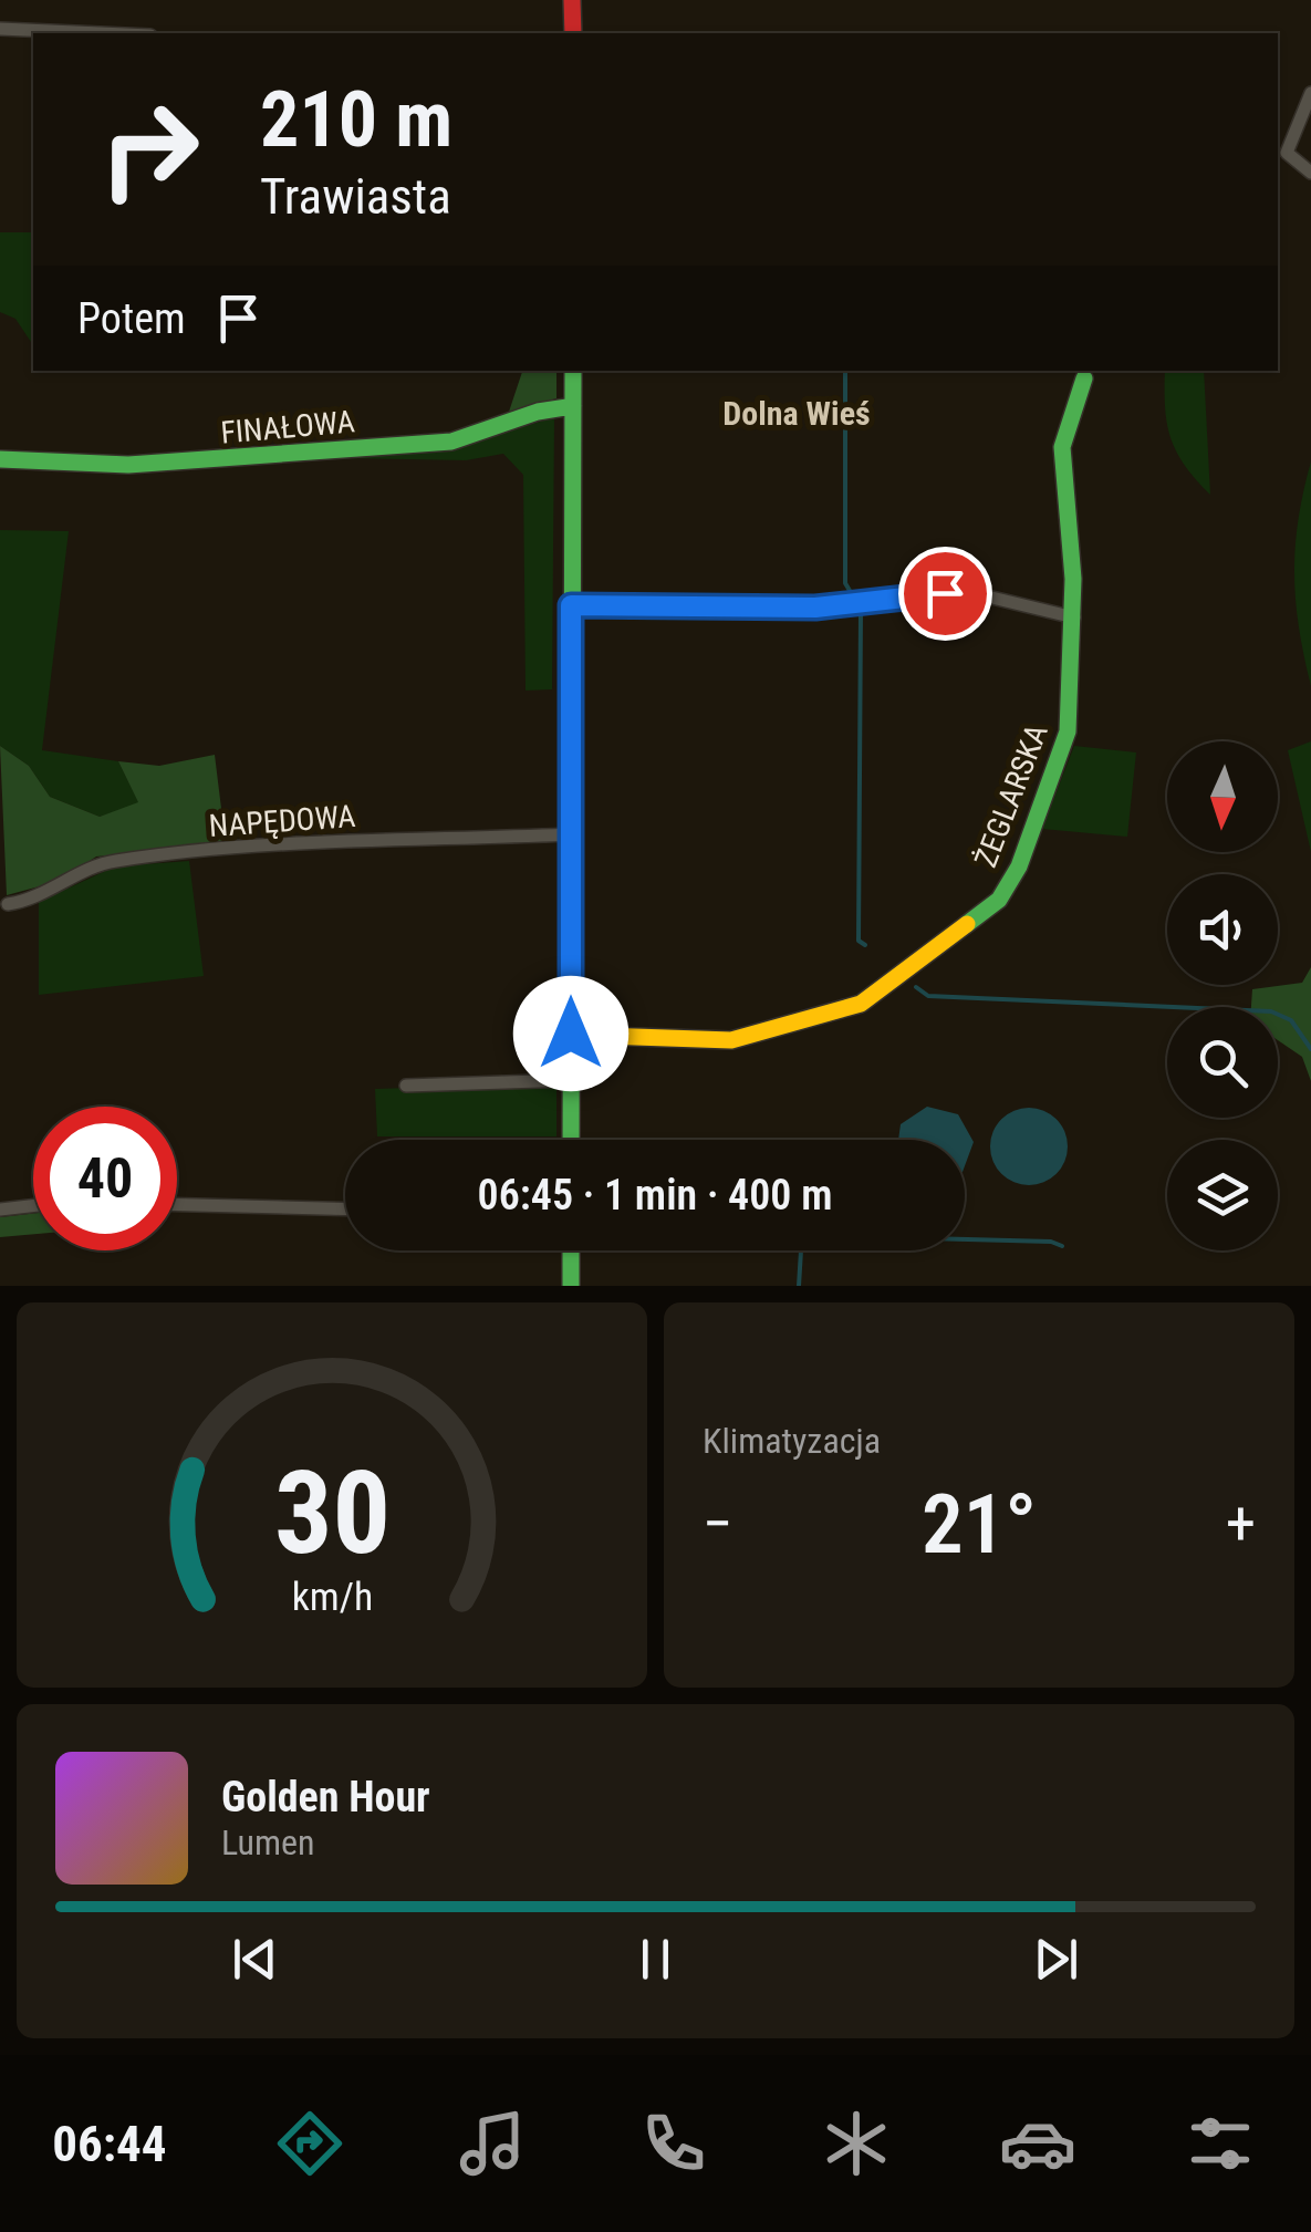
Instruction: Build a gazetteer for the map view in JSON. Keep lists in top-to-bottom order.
{
  "streets": {
    "street": ["FINAŁOWA", "ŻEGLARSKA", "NAPĘDOWA"]
  },
  "districts": ["Dolna Wieś"],
  "north": "bottom",
  "page": {
    "turn": ["210 m", "Trawiasta"],
    "then": "Potem",
    "limit": "40",
    "trip": "06:45 · 1 min · 400 m",
    "tile": "Klimatyzacja",
    "heat": ["−", "21°", "+"],
    "song": ["Golden Hour", "Lumen"],
    "tabs": "06:44",
    "gauge": ["30", "km/h"]
  }
}
